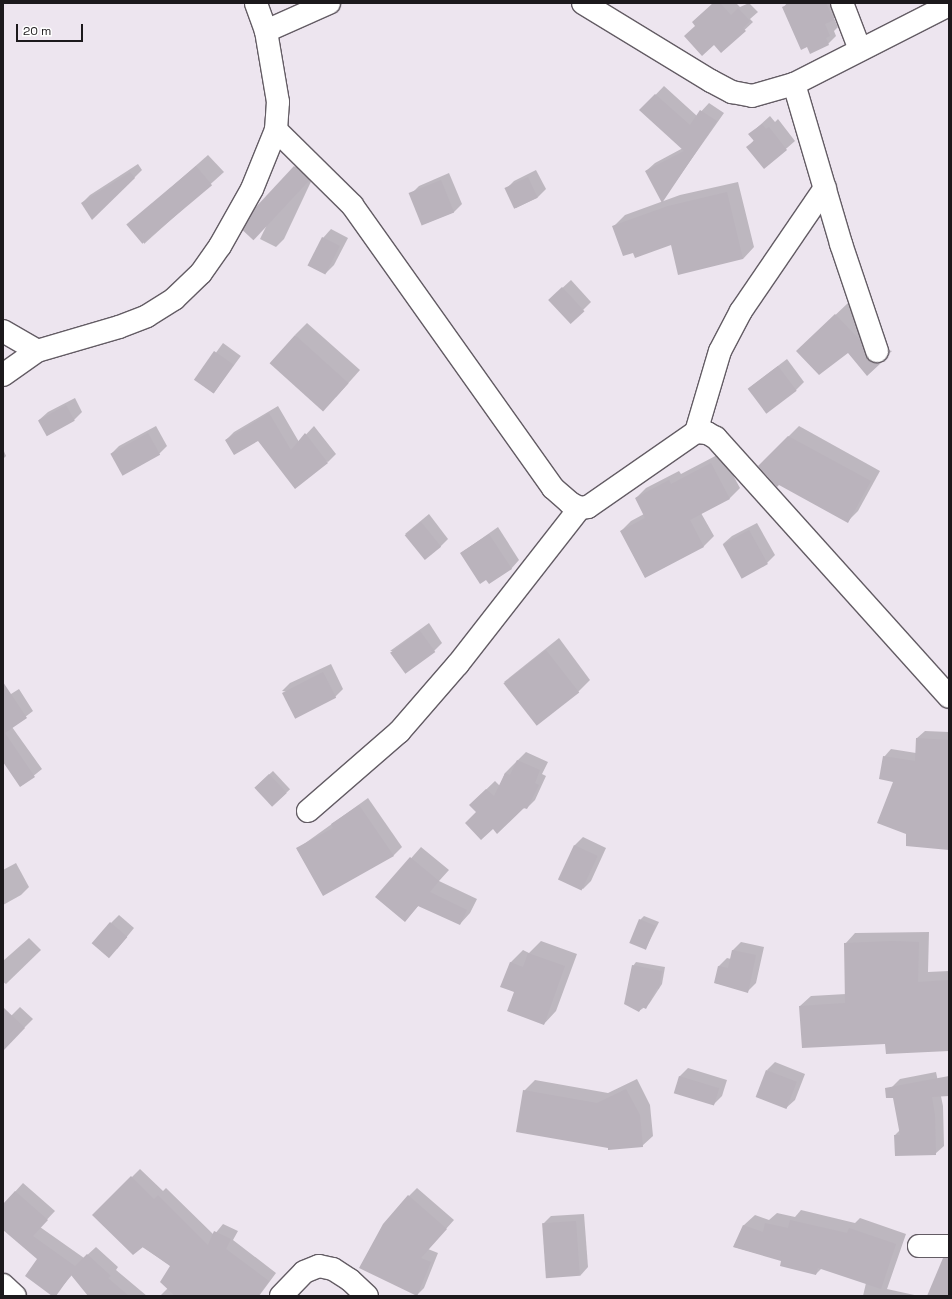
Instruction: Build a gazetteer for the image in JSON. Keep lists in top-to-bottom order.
{
  "scale_bar": "20 m"
}
